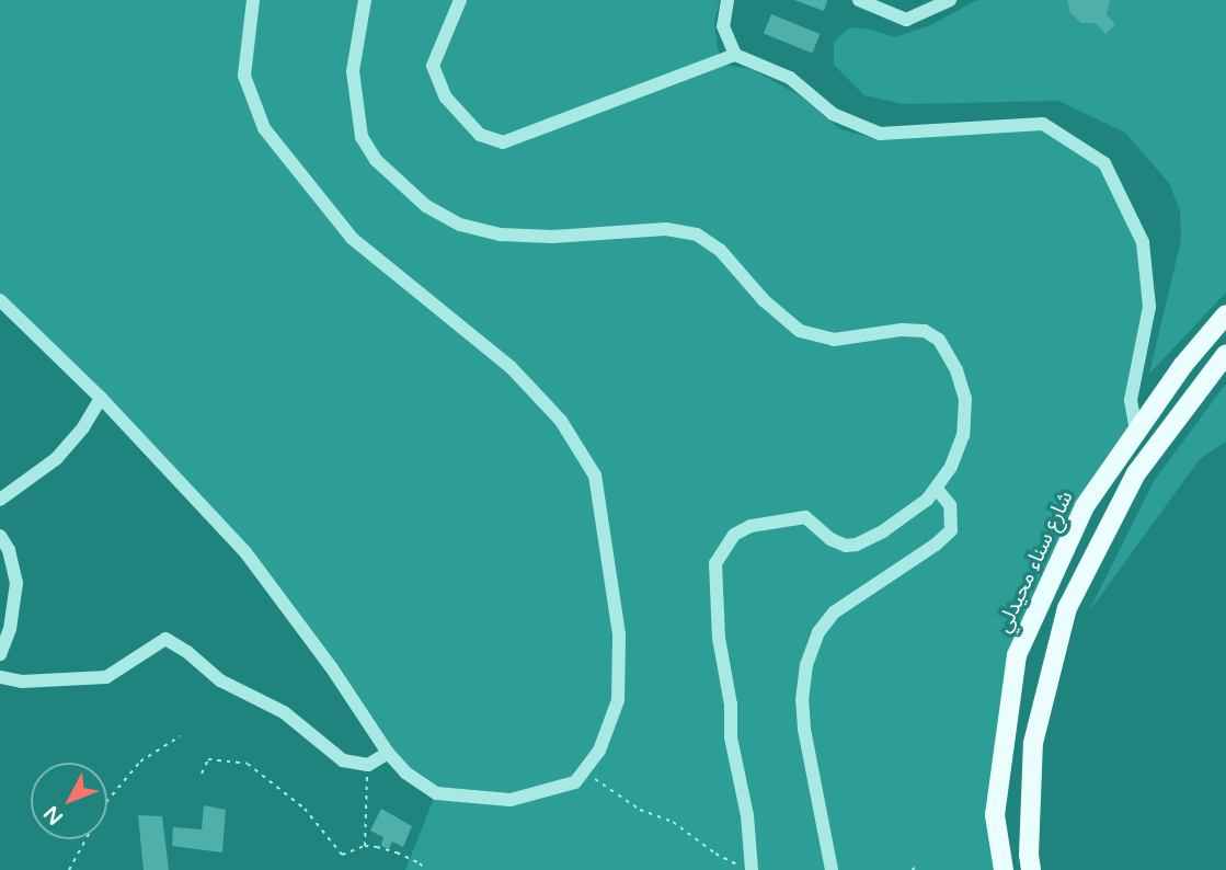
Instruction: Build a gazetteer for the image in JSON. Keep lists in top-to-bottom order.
{
  "streets": {
    "main road": ["شارع سناء محيدلي"]
  },
  "north": "bottom left"
}
